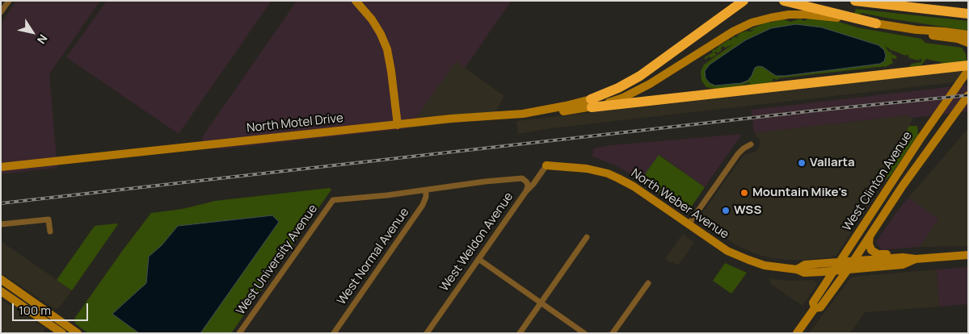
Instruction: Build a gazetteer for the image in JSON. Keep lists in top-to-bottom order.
{
  "streets": {
    "main road": ["North Motel Drive", "West Clinton Avenue", "North Weber Avenue"],
    "street": ["West Weldon Avenue", "West Normal Avenue", "West University Avenue"]
  },
  "crossings": [
    ["West Clinton Avenue", "North Weber Avenue"],
    ["North Weber Avenue", "West Weldon Avenue"],
    ["West Normal Avenue", "West University Avenue"]
  ],
  "places": ["Vallarta", "Mountain Mike's", "WSS"],
  "scale_bar": "100 m",
  "north": "bottom right"
}
